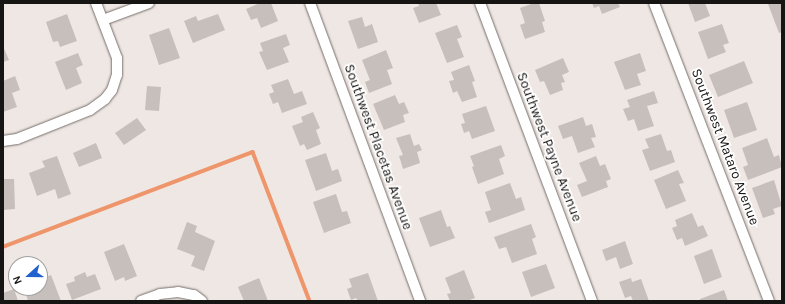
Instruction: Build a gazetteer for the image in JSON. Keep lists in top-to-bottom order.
{
  "streets": {
    "street": ["Southwest Placetas Avenue", "Southwest Payne Avenue", "Southwest Mataro Avenue"]
  },
  "north": "left"
}
